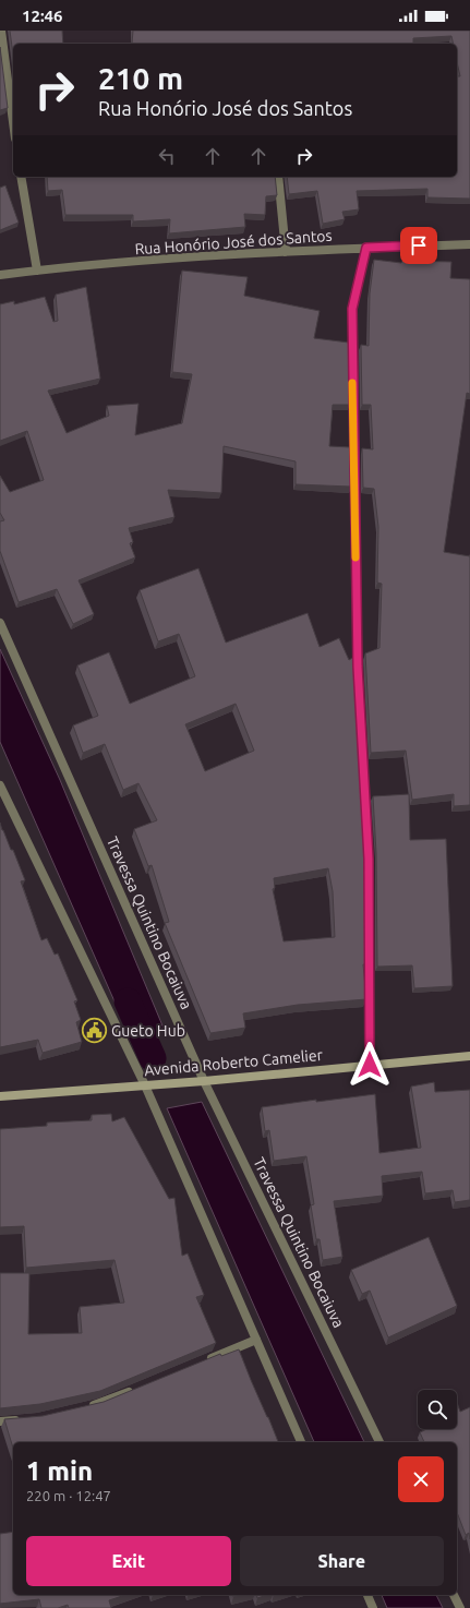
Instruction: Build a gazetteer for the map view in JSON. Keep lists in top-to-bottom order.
{
  "streets": {
    "main road": ["Avenida Roberto Camelier"],
    "street": ["Rua Honório José dos Santos", "Travessa Quintino Bocaiuva"]
  },
  "crossings": [
    ["Travessa Quintino Bocaiuva", "Avenida Roberto Camelier"]
  ],
  "places": {
    "public building": ["Gueto Hub"]
  },
  "page": {
    "status": "12:46",
    "turn": ["210 m", "Rua Honório José dos Santos"],
    "heading": ["1 min", "220 m · 12:47"],
    "buttons": ["Exit", "Share"]
  }
}
